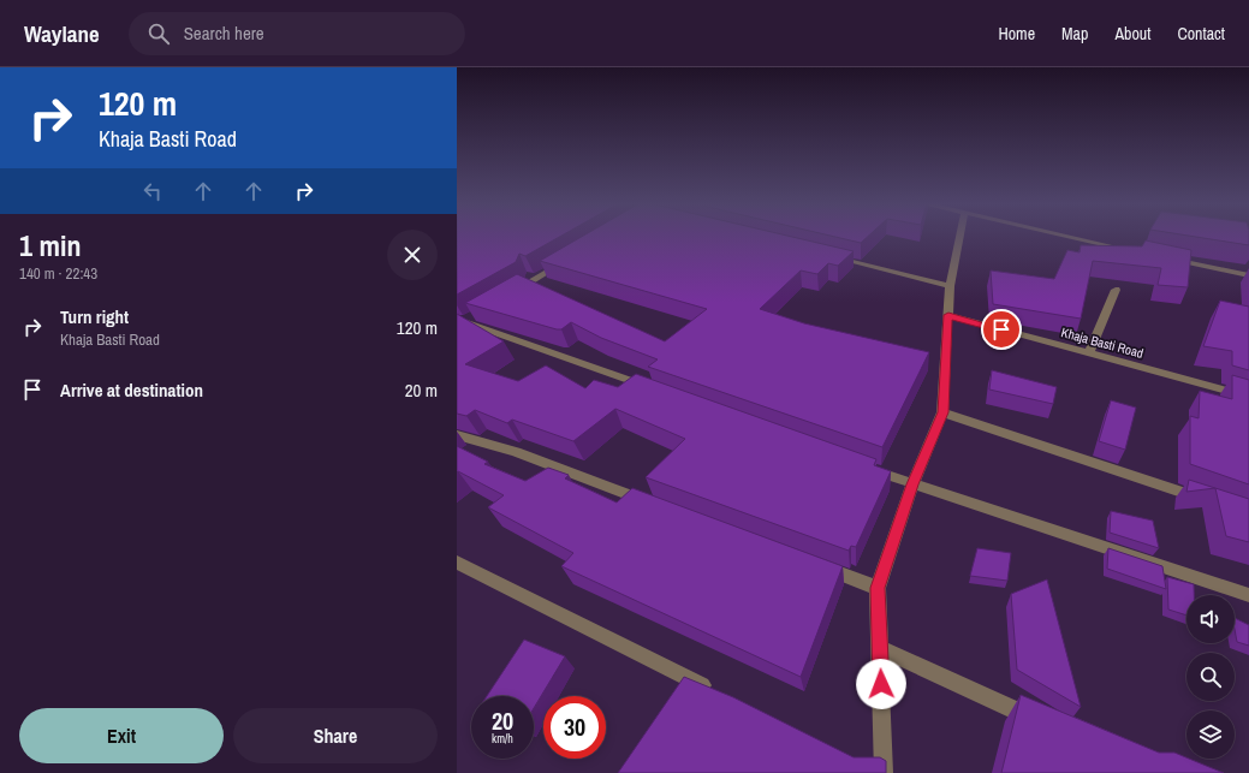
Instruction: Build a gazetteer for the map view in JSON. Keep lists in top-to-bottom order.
{
  "streets": {
    "street": ["Khaja Basti Road"]
  },
  "page": {
    "header": "Waylane",
    "search": "Search here",
    "nav": [
      "Home",
      "Map",
      "About",
      "Contact"
    ],
    "turn": ["120 m", "Khaja Basti Road"],
    "heading": ["1 min", "140 m · 22:43"],
    "list": [
      {
        "name": "Turn right",
        "note": "Khaja Basti Road",
        "value": "120 m"
      },
      {
        "name": "Arrive at destination",
        "value": "20 m"
      }
    ],
    "speed": "20 km/h",
    "limit": "30",
    "buttons": ["Exit", "Share"]
  }
}
